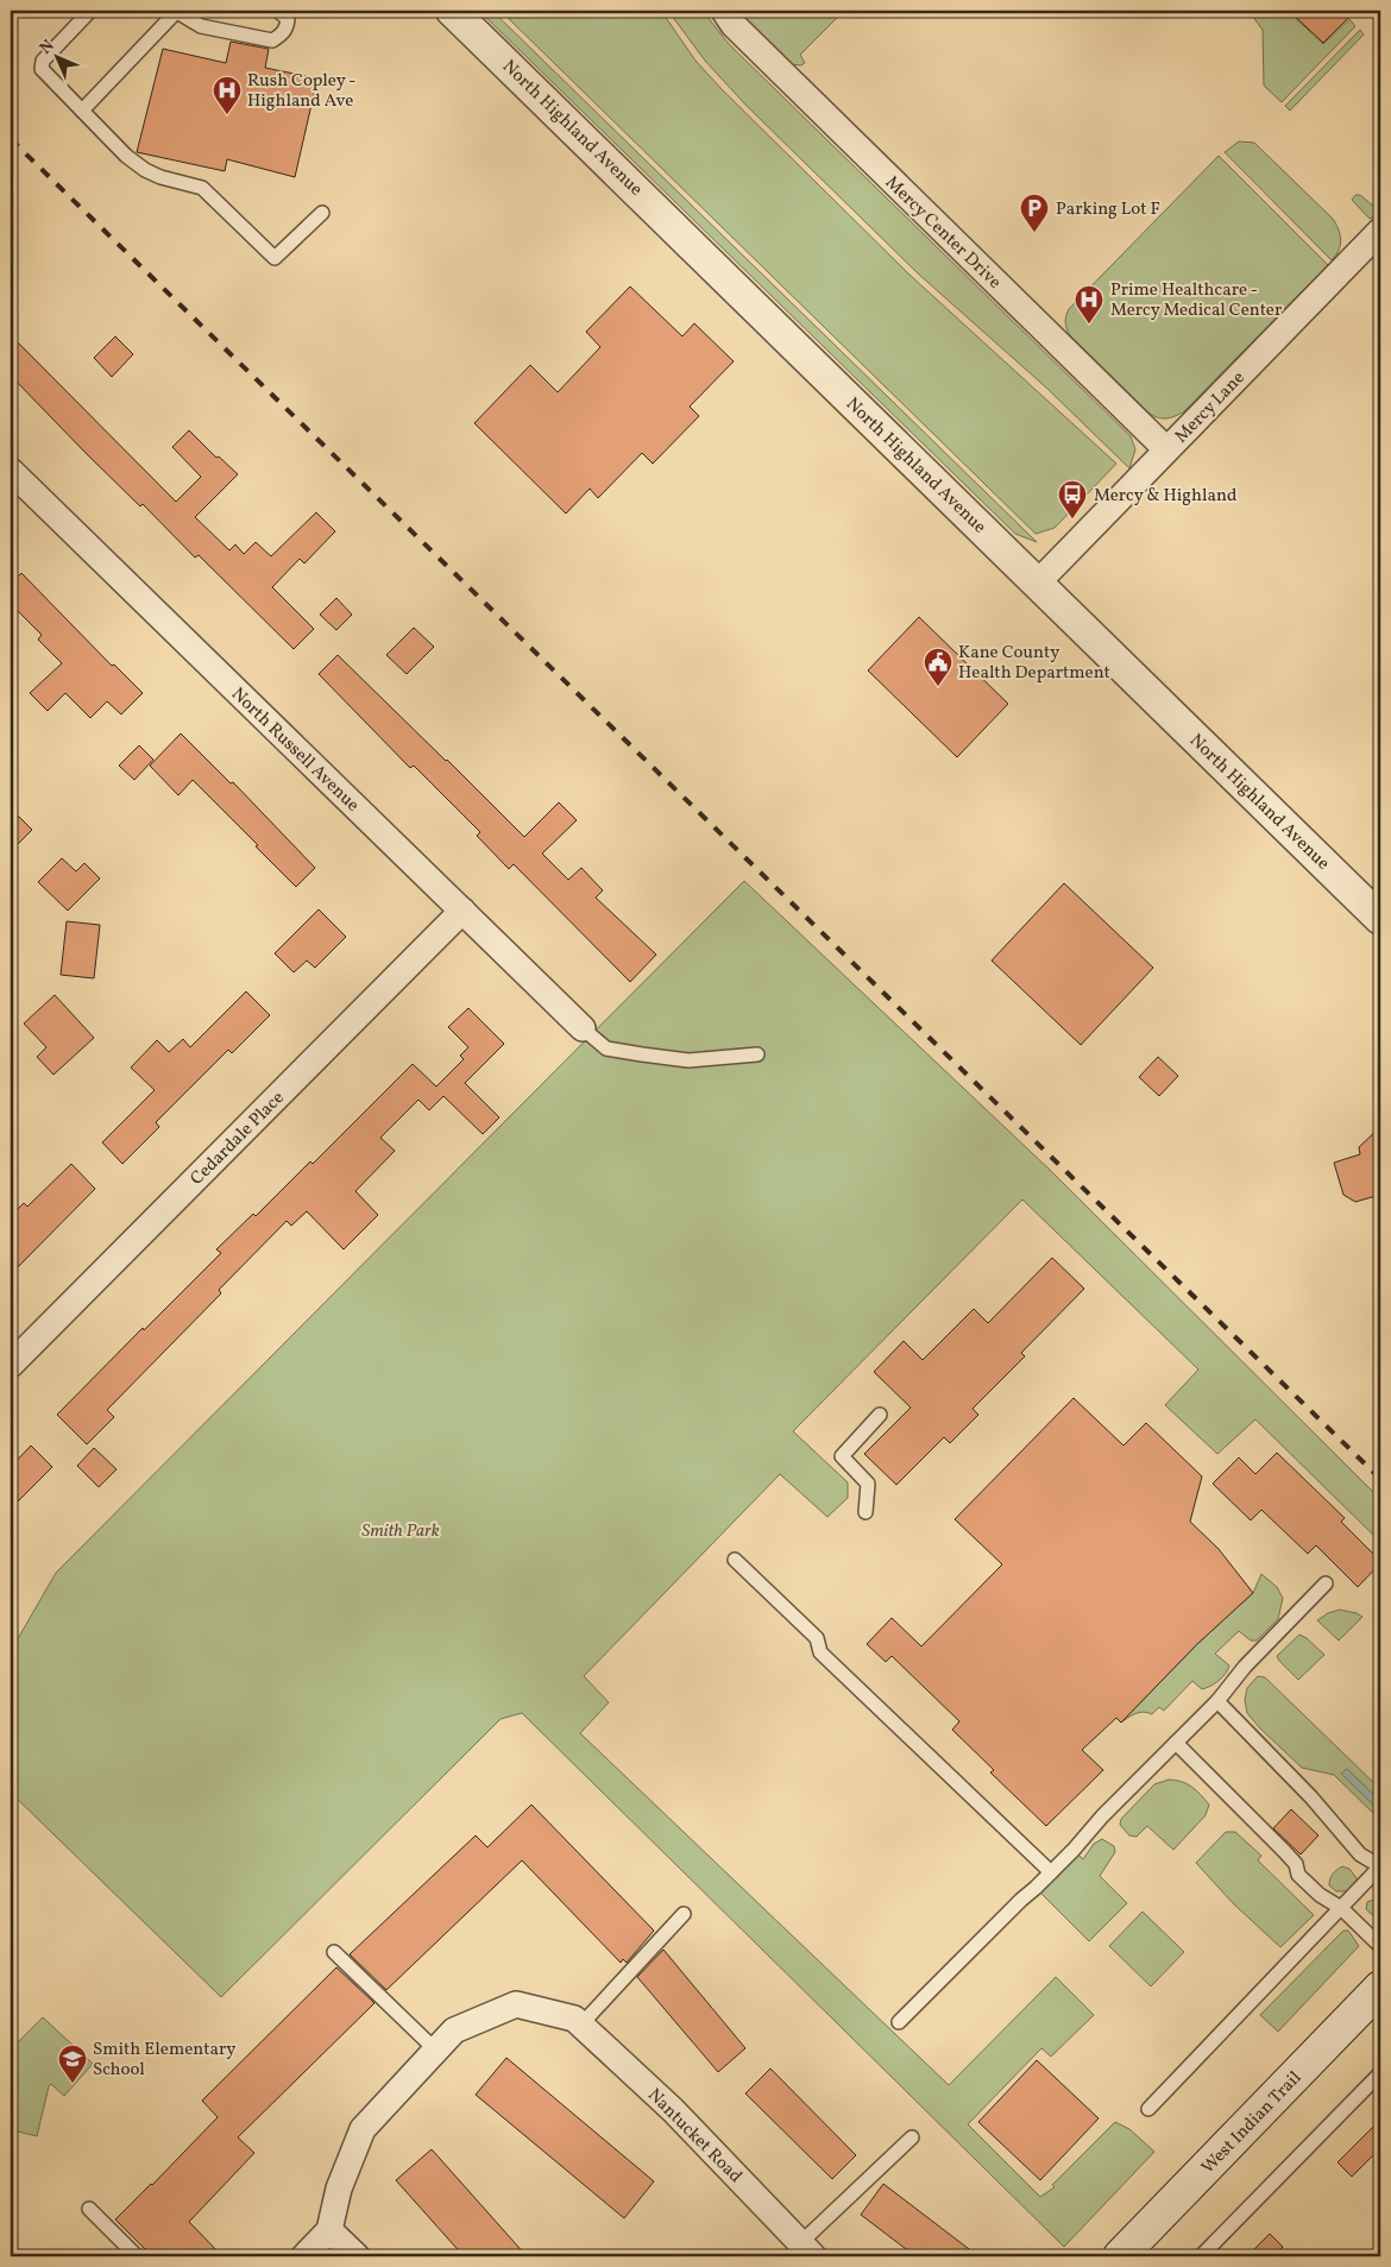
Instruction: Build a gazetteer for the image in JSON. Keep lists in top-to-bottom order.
{
  "streets": {
    "main road": ["West Indian Trail"],
    "street": [
      "North Highland Avenue",
      "Mercy Center Drive",
      "Mercy Lane",
      "North Russell Avenue",
      "Cedardale Place",
      "Nantucket Road"
    ]
  },
  "crossings": [
    ["North Highland Avenue", "Mercy Lane"],
    ["Mercy Center Drive", "Mercy Lane"],
    ["North Russell Avenue", "Cedardale Place"]
  ],
  "parks": ["Smith Park"],
  "places": {
    "hospital": ["Rush Copley - Highland Ave", "Prime Healthcare - Mercy Medical Center"],
    "parking": ["Parking Lot F"],
    "bus stop": ["Mercy & Highland"],
    "public building": ["Kane County Health Department"],
    "school or university": ["Smith Elementary School"]
  },
  "north": "top left"
}
